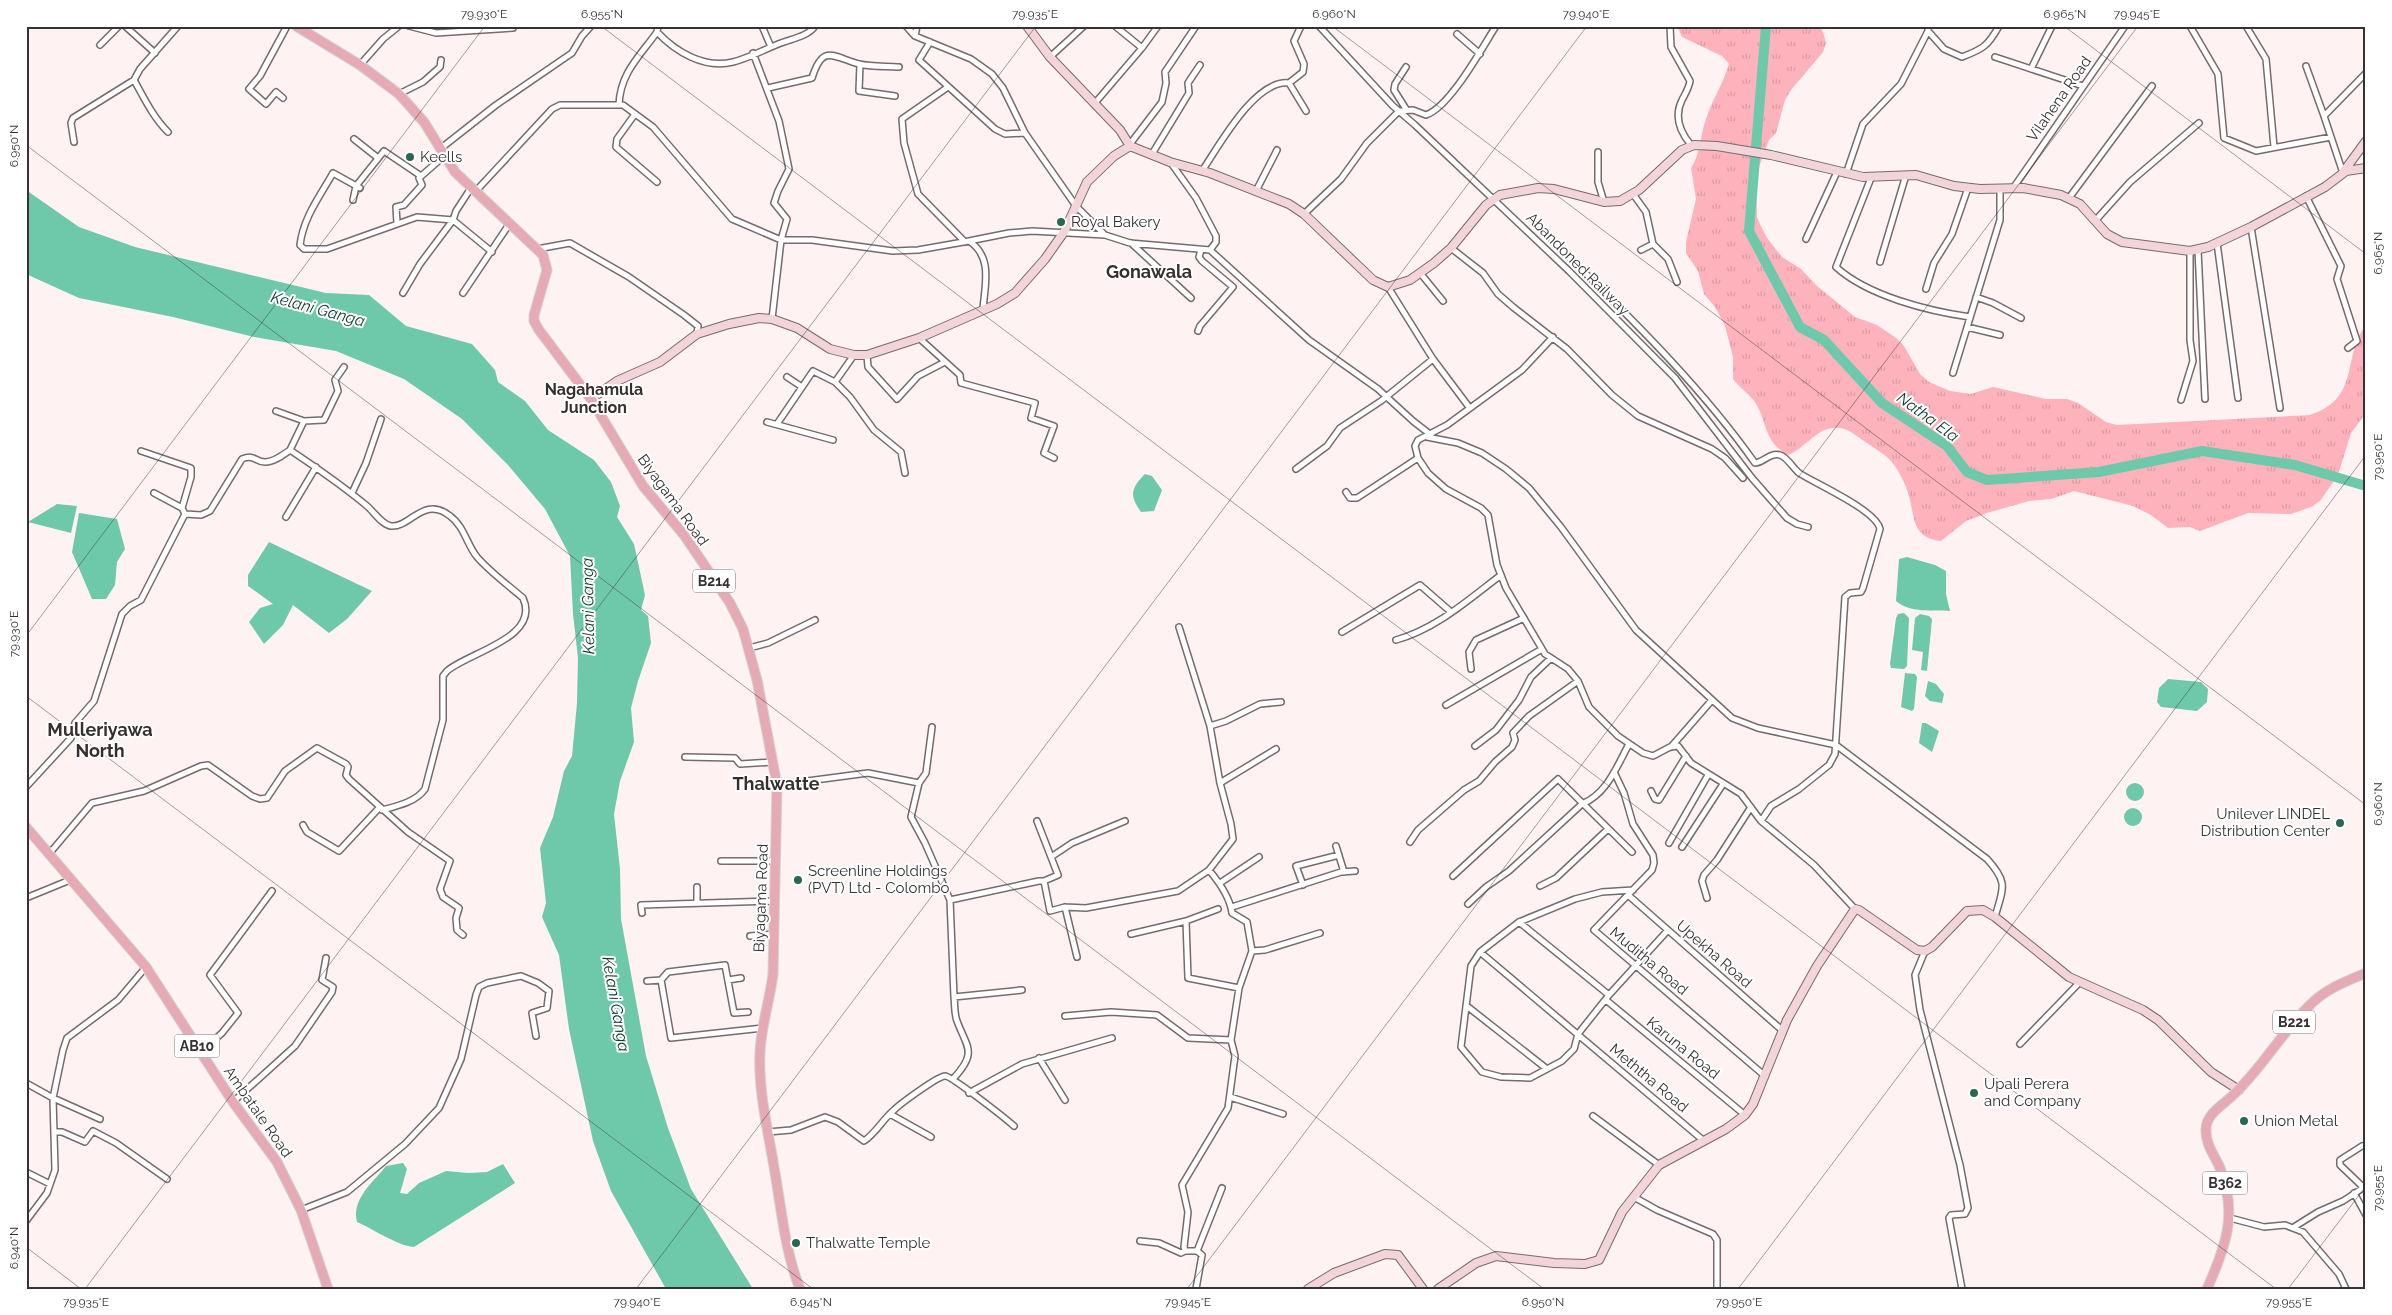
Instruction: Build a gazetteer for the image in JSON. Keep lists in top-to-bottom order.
{
  "streets": {
    "main road": [
      "Biyagama Road",
      "B214",
      "B221",
      "AB10",
      "Ambatale Road",
      "B362"
    ],
    "street": [
      "Vilahena Road",
      "Abandoned Railway",
      "Upekha Road",
      "Muditha Road",
      "Karuna Road",
      "Meththa Road"
    ]
  },
  "crossings": [
    ["Upekha Road", "Muditha Road"],
    ["B221", "B362"]
  ],
  "districts": [
    "Gonawala",
    "Nagahamula Junction",
    "Mulleriyawa North",
    "Thalwatte"
  ],
  "water": ["Kelani Ganga", "Natha Ela"],
  "places": [
    "Keells",
    "Royal Bakery",
    "Unilever LINDEL Distribution Center",
    "Screenline Holdings (PVT) Ltd - Colombo",
    "Upali Perera and Company",
    "Union Metal",
    "Thalwatte Temple"
  ],
  "coordinates": [
    "79.930°E",
    "6.955°N",
    "79.935°E",
    "6.960°N",
    "79.940°E",
    "6.965°N",
    "79.945°E",
    "6.950°N",
    "79.950°E",
    "79.955°E",
    "6.940°N",
    "6.945°N"
  ]
}
